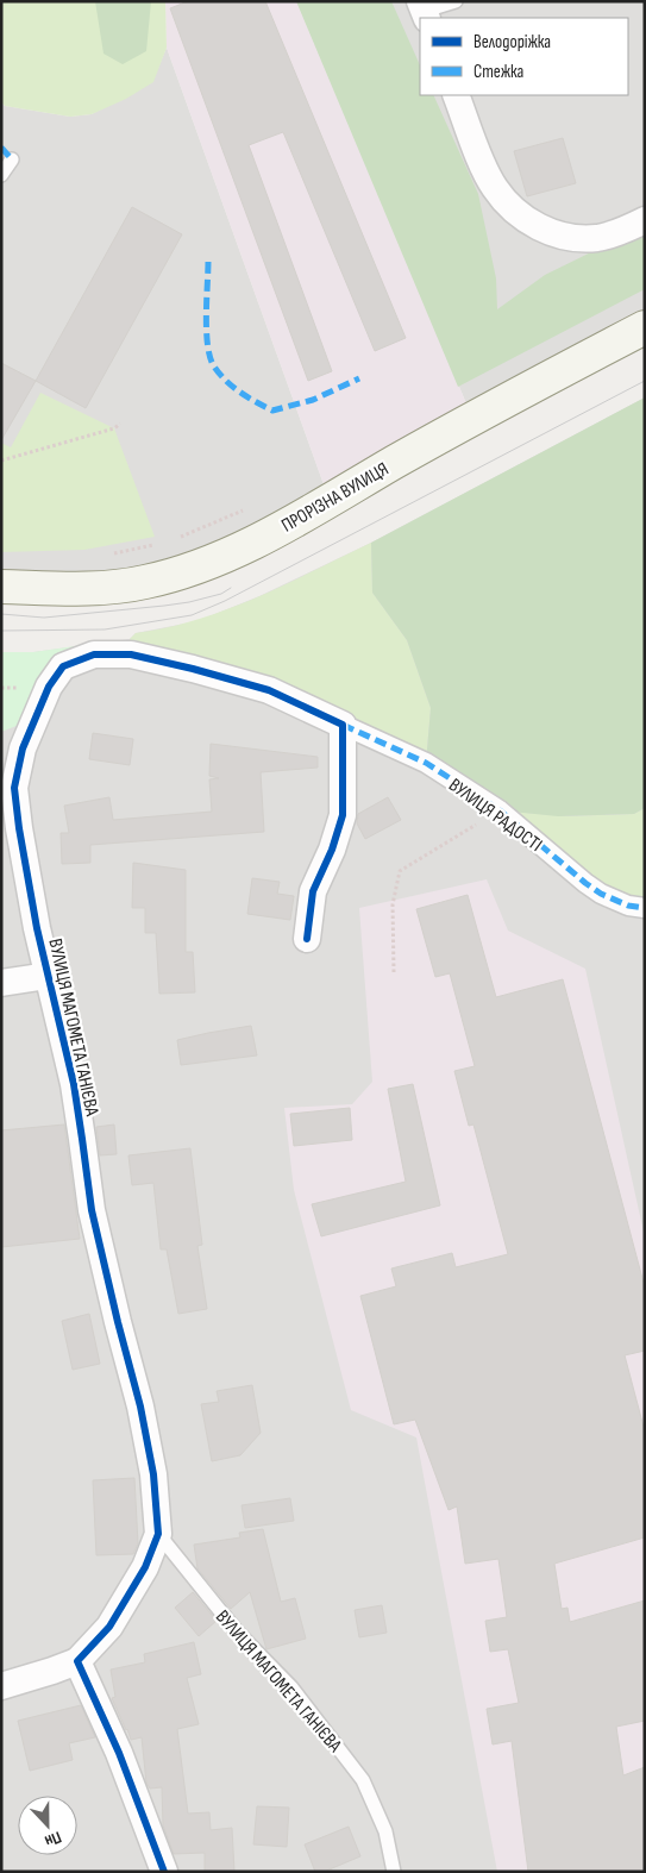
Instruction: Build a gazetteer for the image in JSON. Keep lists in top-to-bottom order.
{
  "streets": {
    "main road": ["ПРОРІЗНА ВУЛИЦЯ"],
    "street": ["ВУЛИЦЯ РАДОСТІ", "ВУЛИЦЯ МАГОМЕТА ГАНІЄВА"]
  },
  "crossings": [
    ["ВУЛИЦЯ РАДОСТІ", "ВУЛИЦЯ МАГОМЕТА ГАНІЄВА"]
  ],
  "legend": ["Велодоріжка", "Стежка"],
  "north": "bottom"
}
